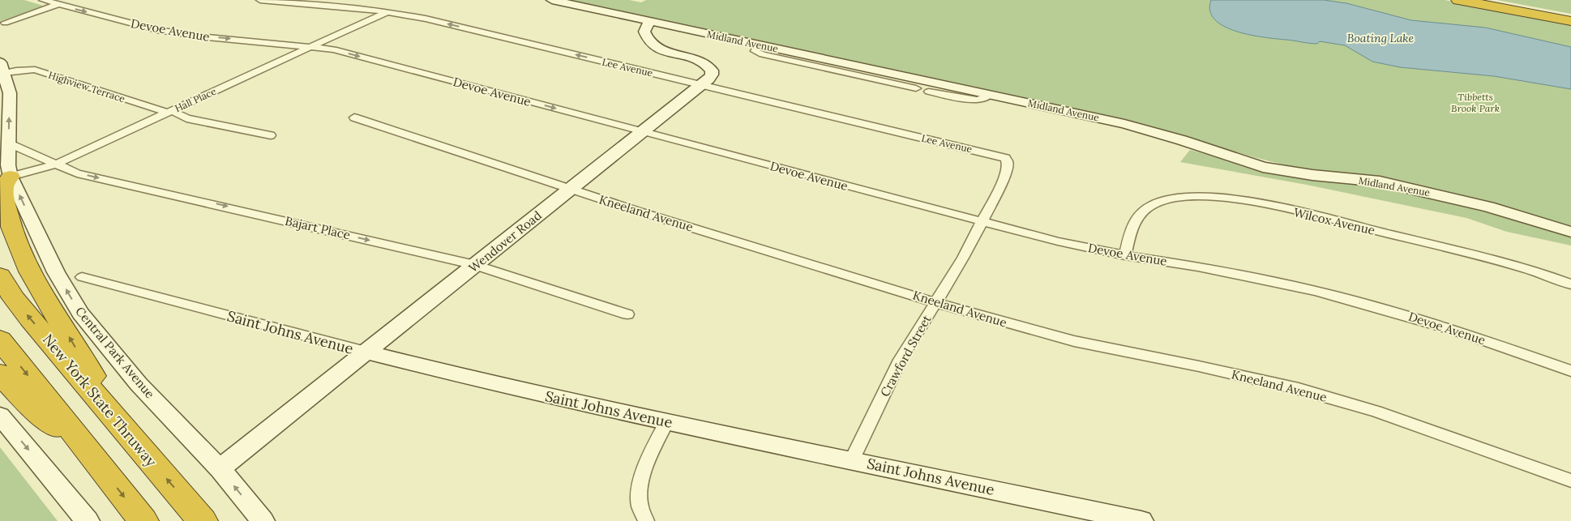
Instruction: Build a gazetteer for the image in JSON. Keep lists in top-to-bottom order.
{
  "streets": {
    "highway": ["New York State Thruway"],
    "street": [
      "Devoe Avenue",
      "Midland Avenue",
      "Lee Avenue",
      "Highview Terrace",
      "Hall Place",
      "Kneeland Avenue",
      "Wilcox Avenue",
      "Bajart Place",
      "Wendover Road",
      "Saint Johns Avenue",
      "Central Park Avenue",
      "Crawford Street"
    ]
  },
  "crossings": [
    ["Devoe Avenue", "Hall Place"],
    ["Devoe Avenue", "Wilcox Avenue"],
    ["Devoe Avenue", "Wendover Road"],
    ["Devoe Avenue", "Crawford Street"],
    ["Midland Avenue", "Wendover Road"],
    ["Lee Avenue", "Hall Place"],
    ["Lee Avenue", "Wendover Road"],
    ["Lee Avenue", "Crawford Street"],
    ["Highview Terrace", "Hall Place"],
    ["Highview Terrace", "Central Park Avenue"],
    ["Hall Place", "Bajart Place"],
    ["Hall Place", "Central Park Avenue"],
    ["Kneeland Avenue", "Wendover Road"],
    ["Kneeland Avenue", "Crawford Street"],
    ["Bajart Place", "Wendover Road"],
    ["Bajart Place", "Central Park Avenue"],
    ["Wendover Road", "Saint Johns Avenue"],
    ["Wendover Road", "Central Park Avenue"],
    ["Saint Johns Avenue", "Crawford Street"]
  ],
  "one_way": [
    "Devoe Avenue",
    "Lee Avenue",
    "Bajart Place",
    "Central Park Avenue"
  ],
  "water": ["Boating Lake"],
  "parks": ["Tibbetts Brook Park"]
}
